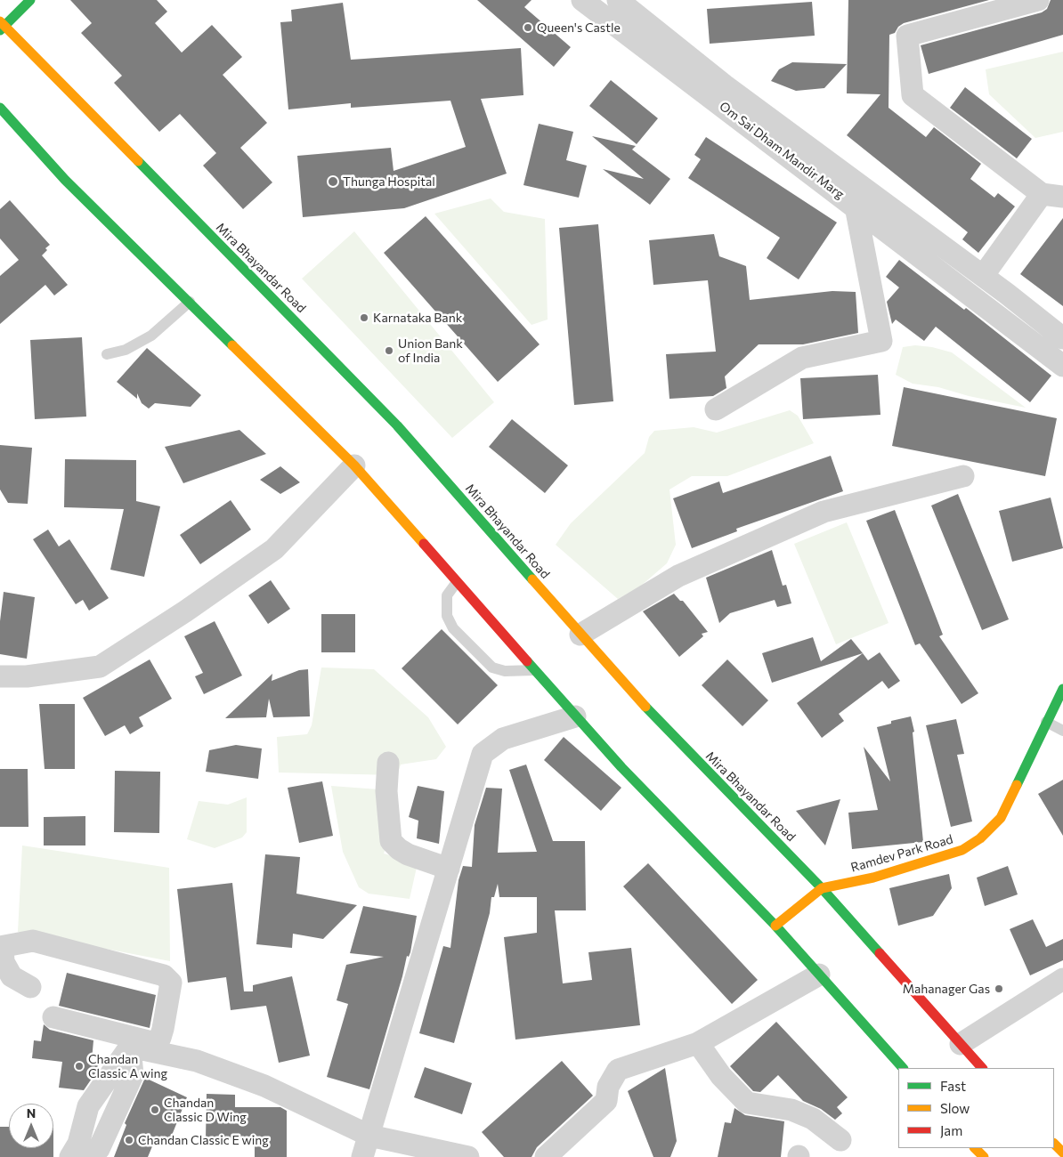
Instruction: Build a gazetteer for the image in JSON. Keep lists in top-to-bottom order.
{
  "streets": {
    "main road": ["Mira Bhayandar Road", "Ramdev Park Road"],
    "street": ["Om Sai Dham Mandir Marg"]
  },
  "crossings": [
    ["Mira Bhayandar Road", "Ramdev Park Road"]
  ],
  "places": [
    "Queen's Castle",
    "Thunga Hospital",
    "Karnataka Bank",
    "Union Bank of India",
    "Mahanager Gas",
    "Chandan Classic A wing",
    "Chandan Classic D Wing",
    "Chandan Classic E wing"
  ],
  "legend": ["Fast", "Slow", "Jam"],
  "north": "top"
}
